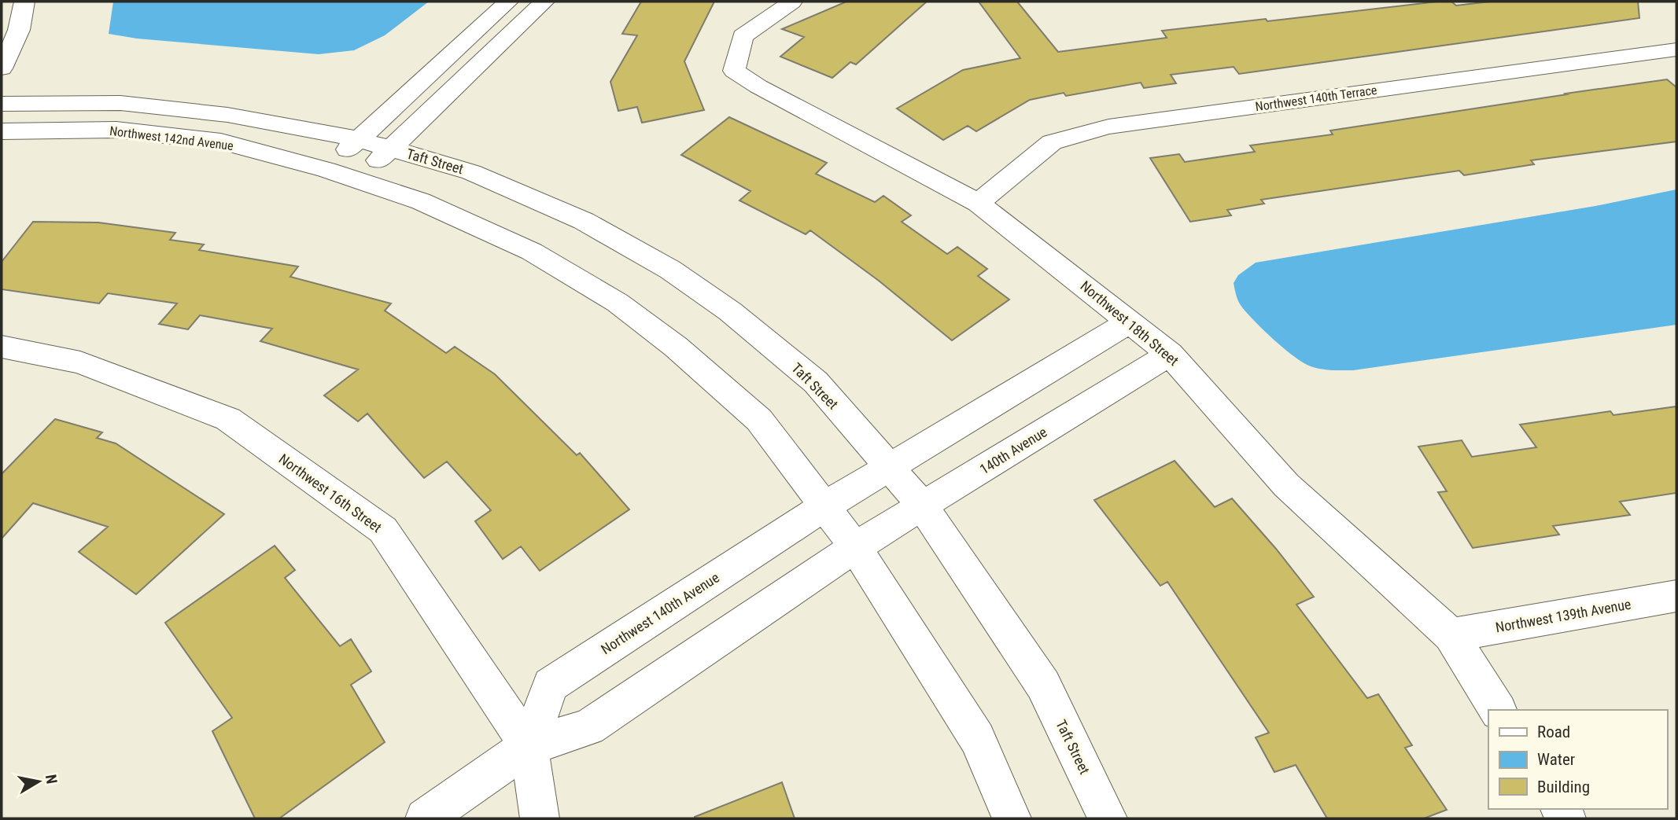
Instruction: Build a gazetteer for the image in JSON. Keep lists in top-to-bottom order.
{
  "streets": {
    "street": [
      "Northwest 140th Terrace",
      "Northwest 142nd Avenue",
      "Taft Street",
      "Northwest 18th Street",
      "140th Avenue",
      "Northwest 16th Street",
      "Northwest 140th Avenue",
      "Northwest 139th Avenue"
    ]
  },
  "crossings": [
    ["Northwest 140th Terrace", "Northwest 18th Street"],
    ["Northwest 142nd Avenue", "Taft Street"],
    ["Taft Street", "140th Avenue"],
    ["Northwest 18th Street", "140th Avenue"],
    ["Northwest 18th Street", "Northwest 139th Avenue"],
    ["Northwest 16th Street", "Northwest 140th Avenue"]
  ],
  "legend": ["Road", "Water", "Building"],
  "north": "right"
}
